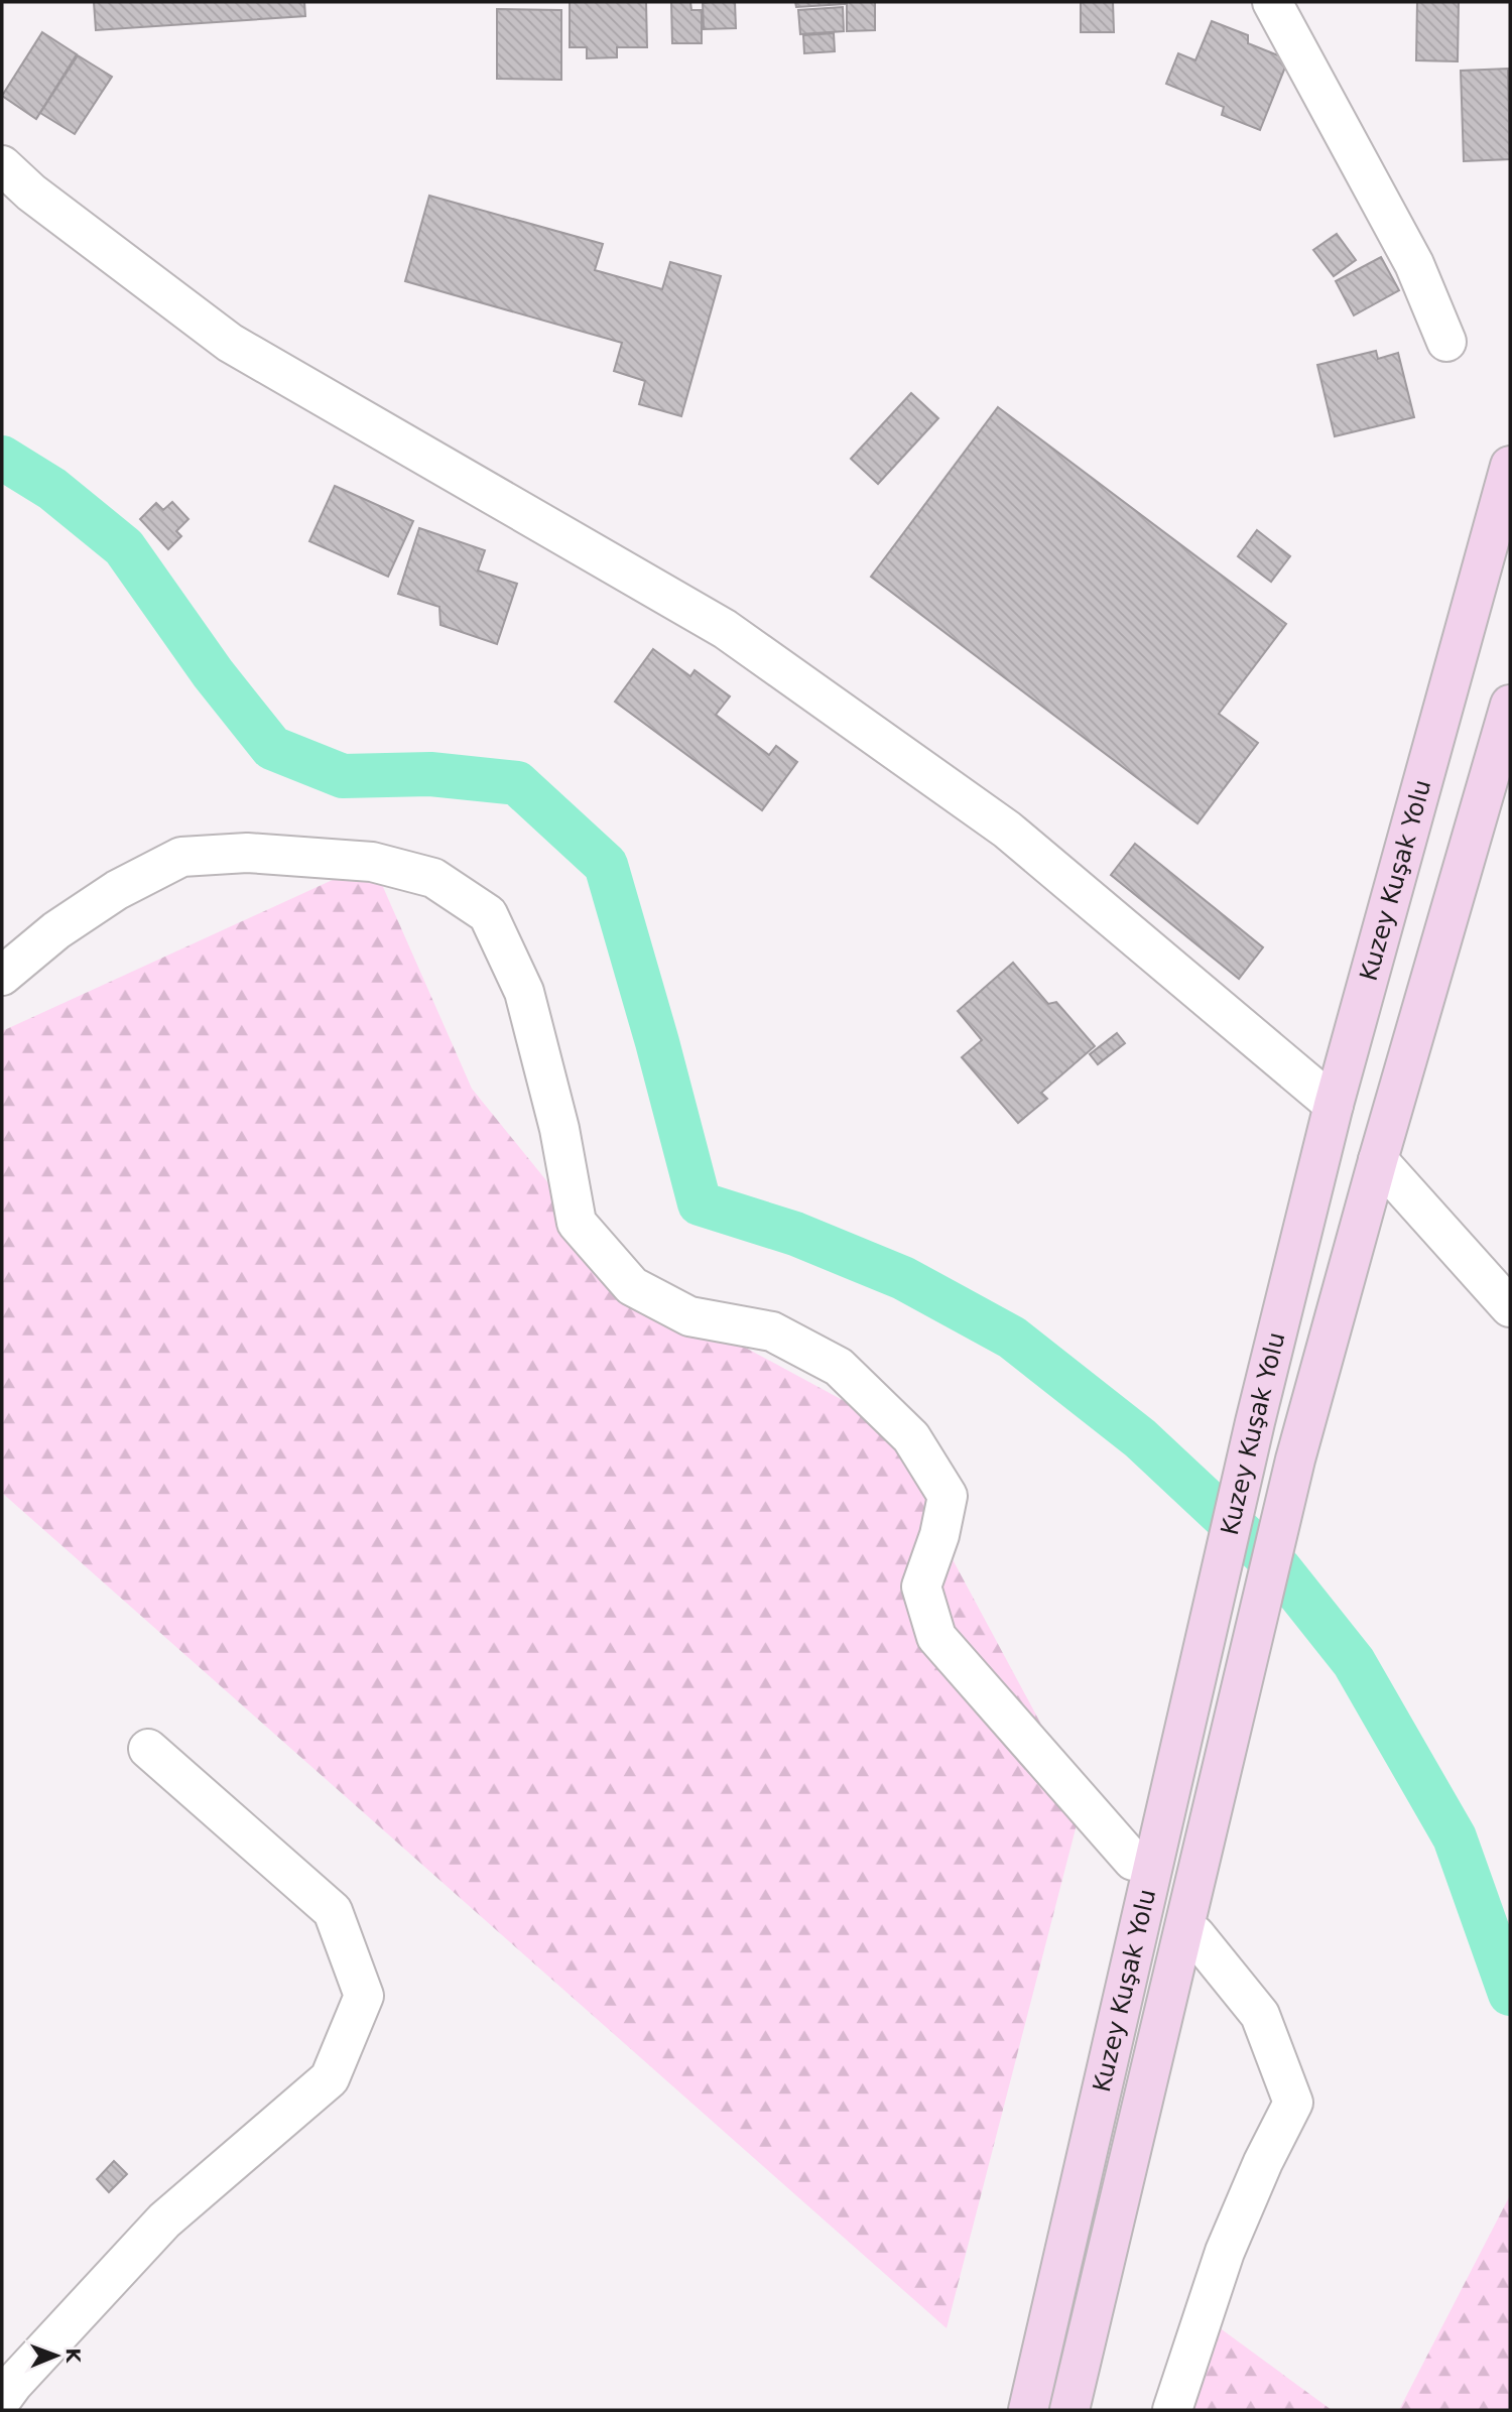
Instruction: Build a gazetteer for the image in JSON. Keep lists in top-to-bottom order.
{
  "streets": {
    "main road": ["Kuzey Kuşak Yolu"]
  },
  "north": "right"
}
